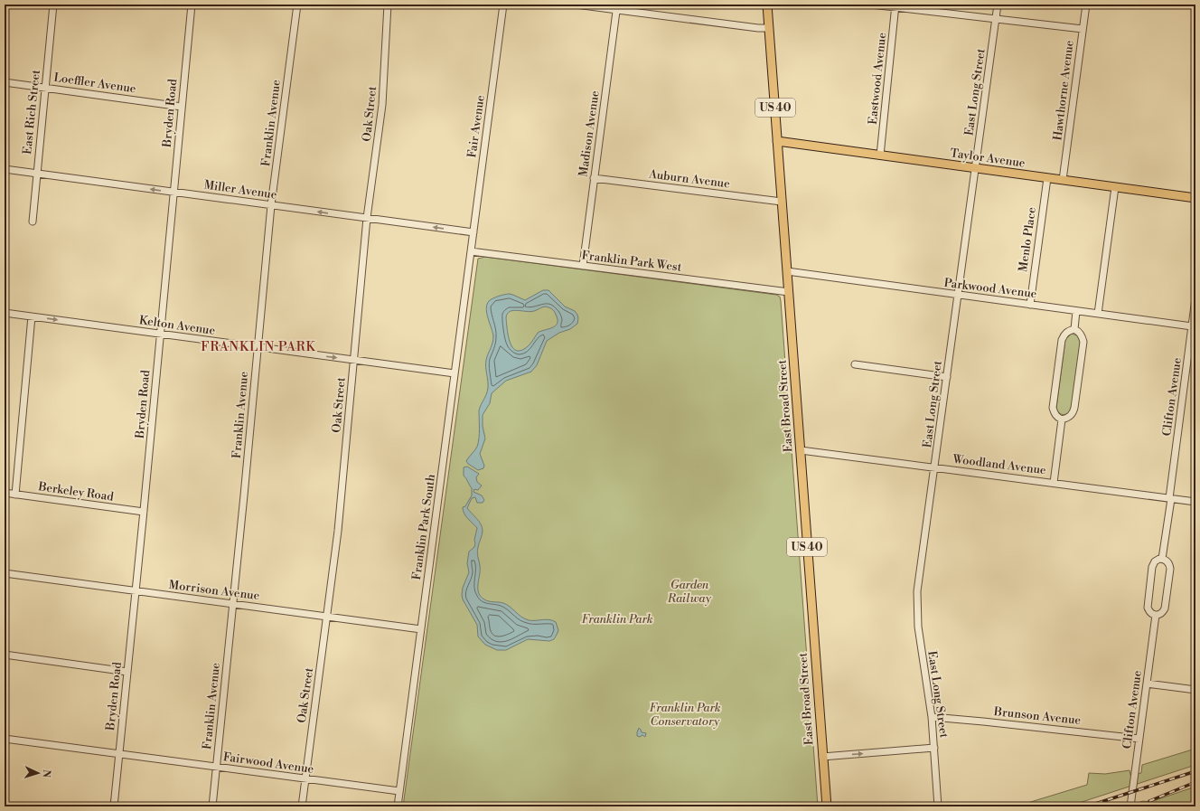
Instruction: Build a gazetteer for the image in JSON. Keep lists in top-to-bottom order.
{
  "streets": {
    "main road": ["US 40", "Taylor Avenue", "East Broad Street"],
    "street": [
      "Eastwood Avenue",
      "Loeffler Avenue",
      "Hawthorne Avenue",
      "East Long Street",
      "East Rich Street",
      "Bryden Road",
      "Oak Street",
      "Franklin Avenue",
      "Fair Avenue",
      "Madison Avenue",
      "Auburn Avenue",
      "Miller Avenue",
      "Menlo Place",
      "Franklin Park West",
      "Parkwood Avenue",
      "Kelton Avenue",
      "Clifton Avenue",
      "Woodland Avenue",
      "Berkeley Road",
      "Franklin Park South",
      "Morrison Avenue",
      "Brunson Avenue",
      "Fairwood Avenue"
    ]
  },
  "crossings": [
    ["Eastwood Avenue", "Taylor Avenue"],
    ["Loeffler Avenue", "East Rich Street"],
    ["Loeffler Avenue", "Bryden Road"],
    ["Hawthorne Avenue", "Taylor Avenue"],
    ["East Long Street", "Taylor Avenue"],
    ["East Long Street", "Parkwood Avenue"],
    ["East Long Street", "Woodland Avenue"],
    ["East Long Street", "Brunson Avenue"],
    ["East Rich Street", "Miller Avenue"],
    ["Bryden Road", "Miller Avenue"],
    ["Bryden Road", "Kelton Avenue"],
    ["Bryden Road", "Berkeley Road"],
    ["Bryden Road", "Morrison Avenue"],
    ["Bryden Road", "Fairwood Avenue"],
    ["Oak Street", "Miller Avenue"],
    ["Oak Street", "Kelton Avenue"],
    ["Oak Street", "Morrison Avenue"],
    ["Oak Street", "Fairwood Avenue"],
    ["Franklin Avenue", "Miller Avenue"],
    ["Franklin Avenue", "Kelton Avenue"],
    ["Franklin Avenue", "Morrison Avenue"],
    ["Franklin Avenue", "Fairwood Avenue"],
    ["Fair Avenue", "Miller Avenue"],
    ["Fair Avenue", "Franklin Park West"],
    ["Fair Avenue", "Franklin Park South"],
    ["Madison Avenue", "Auburn Avenue"],
    ["Madison Avenue", "Franklin Park West"],
    ["Taylor Avenue", "Menlo Place"],
    ["Taylor Avenue", "East Broad Street"],
    ["Auburn Avenue", "East Broad Street"],
    ["Menlo Place", "Parkwood Avenue"],
    ["Franklin Park West", "East Broad Street"],
    ["Franklin Park West", "Franklin Park South"],
    ["Parkwood Avenue", "Clifton Avenue"],
    ["Parkwood Avenue", "East Broad Street"],
    ["Kelton Avenue", "Franklin Park South"],
    ["Clifton Avenue", "Woodland Avenue"],
    ["Clifton Avenue", "Brunson Avenue"],
    ["East Broad Street", "Woodland Avenue"],
    ["Franklin Park South", "Morrison Avenue"],
    ["Franklin Park South", "Fairwood Avenue"]
  ],
  "one_way": ["Miller Avenue", "Kelton Avenue"],
  "districts": ["FRANKLIN PARK"],
  "parks": ["Garden Railway", "Franklin Park", "Franklin Park Conservatory"],
  "north": "right"
}
